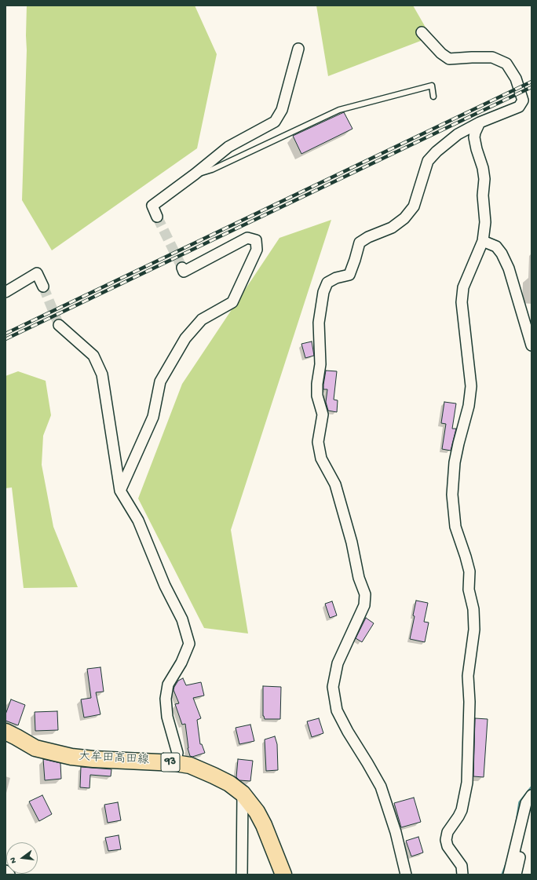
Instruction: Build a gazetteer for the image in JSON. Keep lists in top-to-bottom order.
{
  "streets": {
    "main road": ["大牟田高田線", "93"]
  },
  "north": "left"
}
